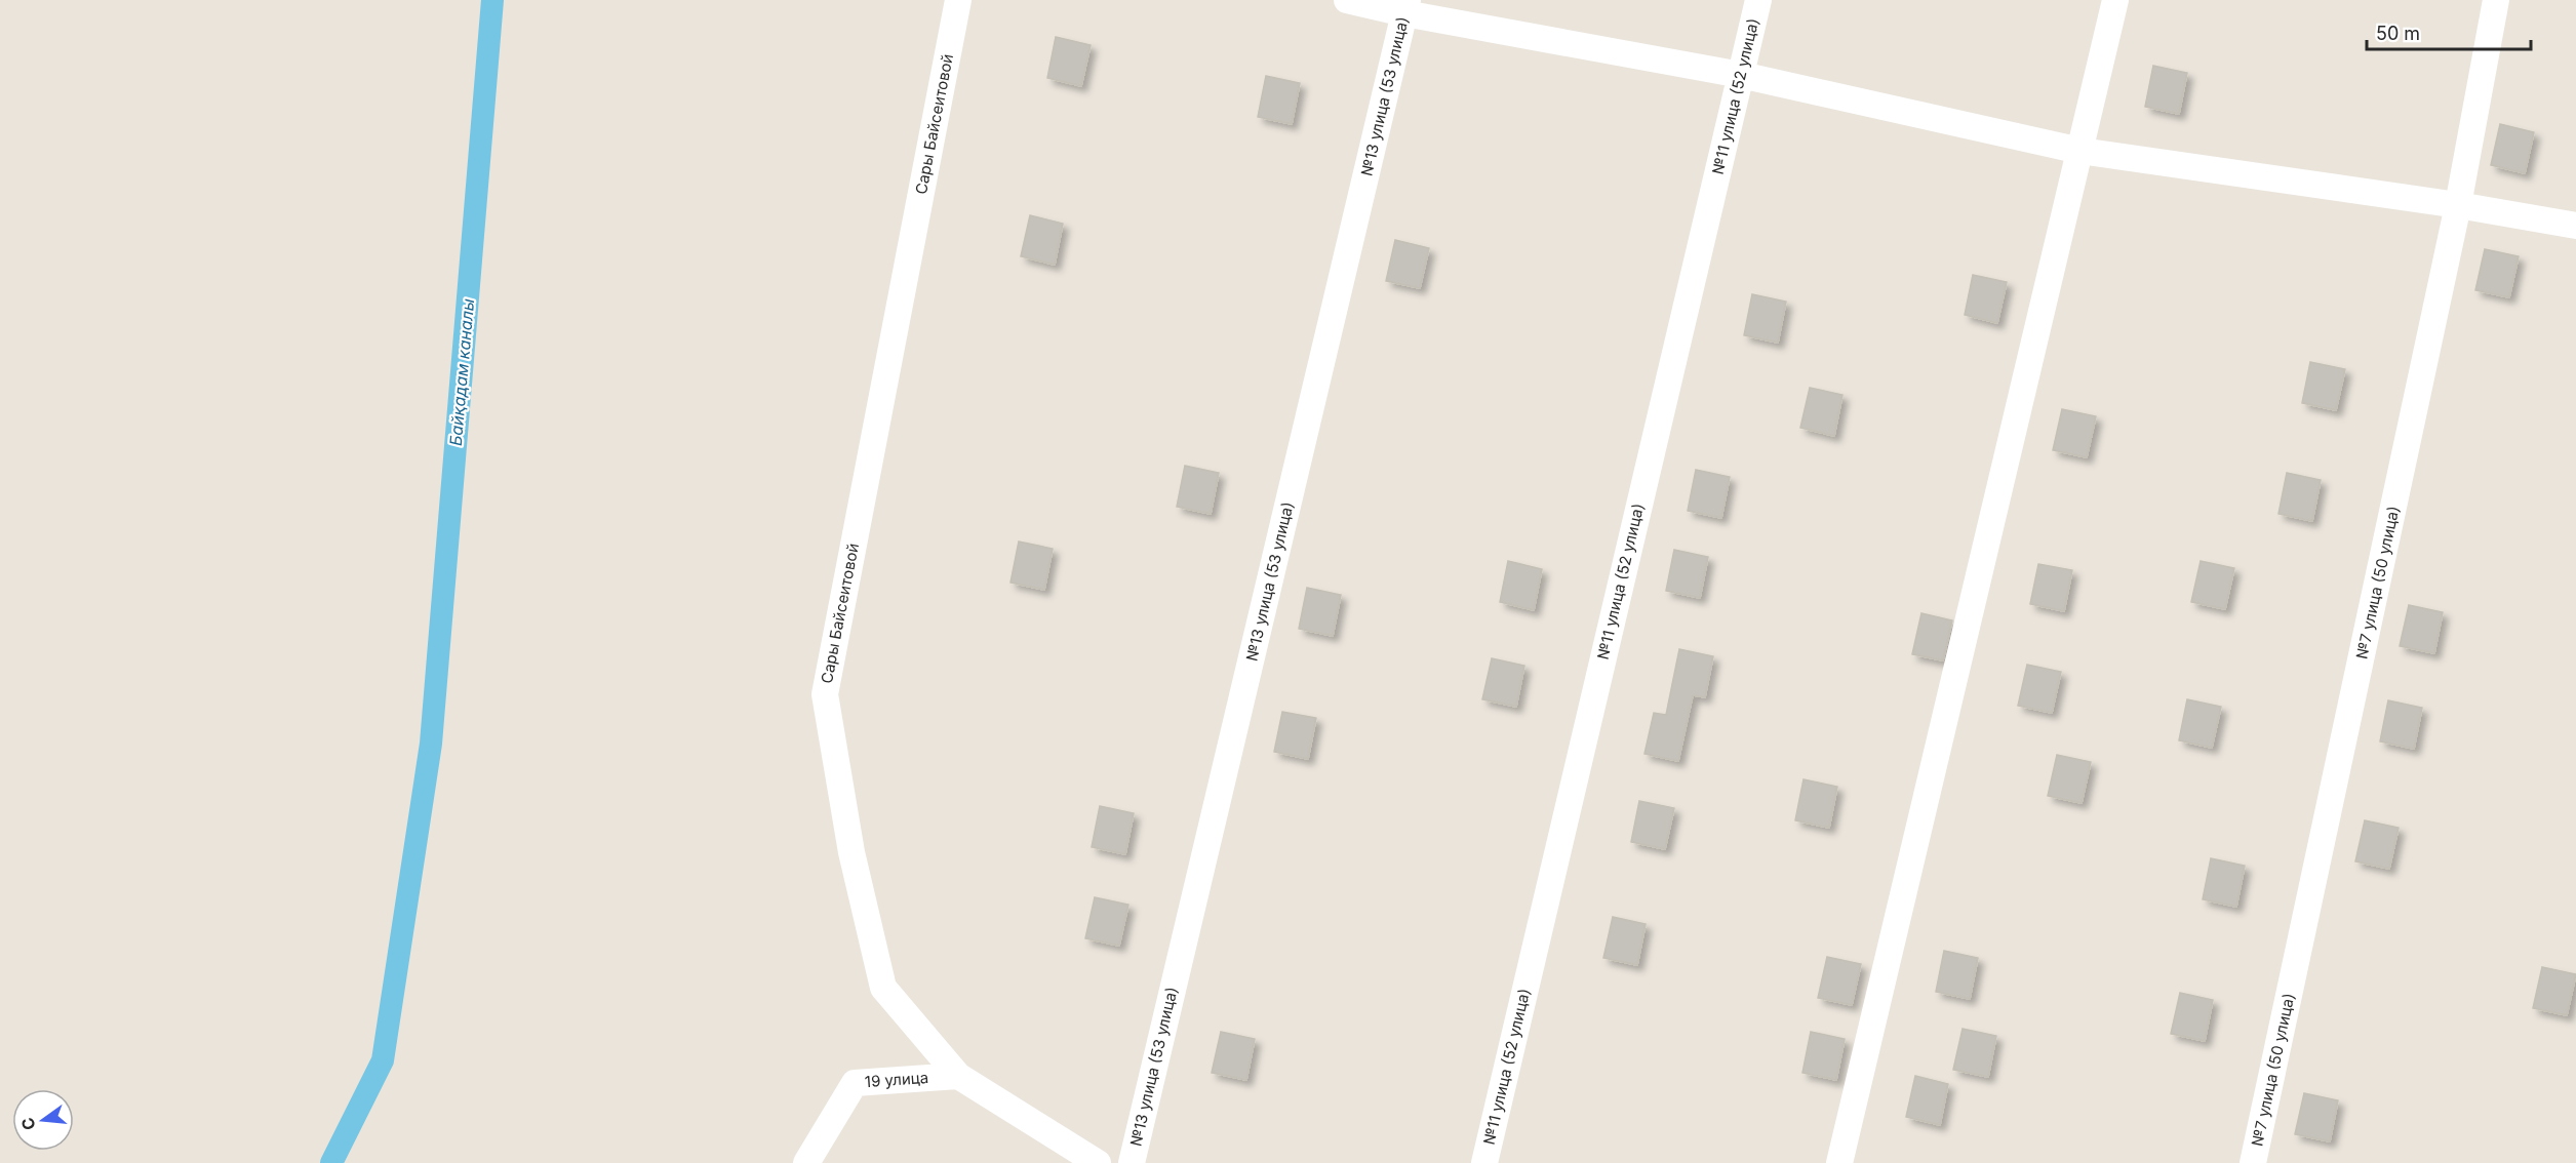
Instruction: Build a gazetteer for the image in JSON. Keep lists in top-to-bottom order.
{
  "streets": {
    "street": [
      "№13 улица (53 улица)",
      "№11 улица (52 улица)",
      "Сары Байсеитовой",
      "№7 улица (50 улица)",
      "19 улица"
    ]
  },
  "crossings": [
    ["Сары Байсеитовой", "19 улица"]
  ],
  "water": ["Байқадам каналы"],
  "scale_bar": "50 m",
  "north": "left"
}
